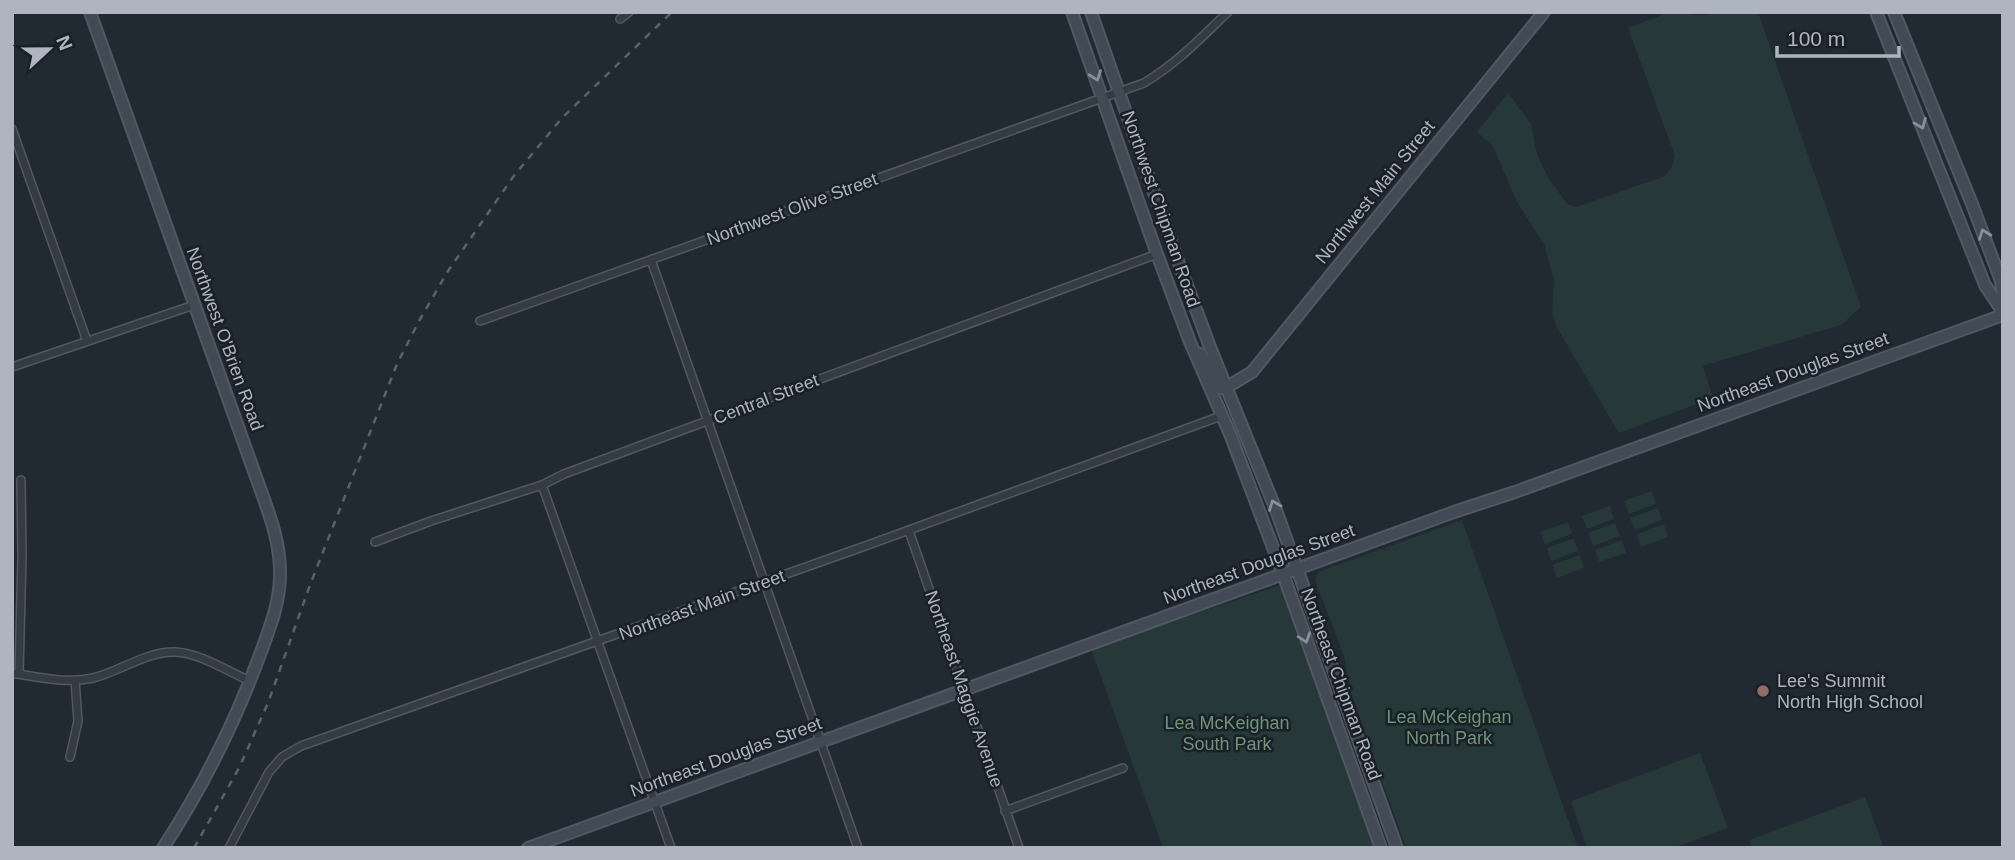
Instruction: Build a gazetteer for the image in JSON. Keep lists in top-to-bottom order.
{
  "streets": {
    "main road": [
      "Northwest Main Street",
      "Northwest Chipman Road",
      "Northwest O'Brien Road",
      "Northeast Douglas Street",
      "Northeast Chipman Road"
    ],
    "street": [
      "Northwest Olive Street",
      "Central Street",
      "Northeast Main Street",
      "Northeast Maggie Avenue"
    ]
  },
  "crossings": [
    ["Northwest Main Street", "Northwest Chipman Road"],
    ["Northwest Main Street", "Northeast Chipman Road"],
    ["Northwest Olive Street", "Northwest Chipman Road"],
    ["Northwest Chipman Road", "Central Street"],
    ["Northwest Chipman Road", "Northeast Main Street"],
    ["Northwest Chipman Road", "Northeast Chipman Road"],
    ["Northeast Douglas Street", "Northeast Chipman Road"],
    ["Northeast Douglas Street", "Northeast Maggie Avenue"],
    ["Northeast Main Street", "Northeast Chipman Road"],
    ["Northeast Main Street", "Northeast Maggie Avenue"]
  ],
  "parks": ["Lea McKeighan North Park", "Lea McKeighan South Park"],
  "places": ["Lee's Summit North High School"],
  "scale_bar": "100 m",
  "north": "right"
}
